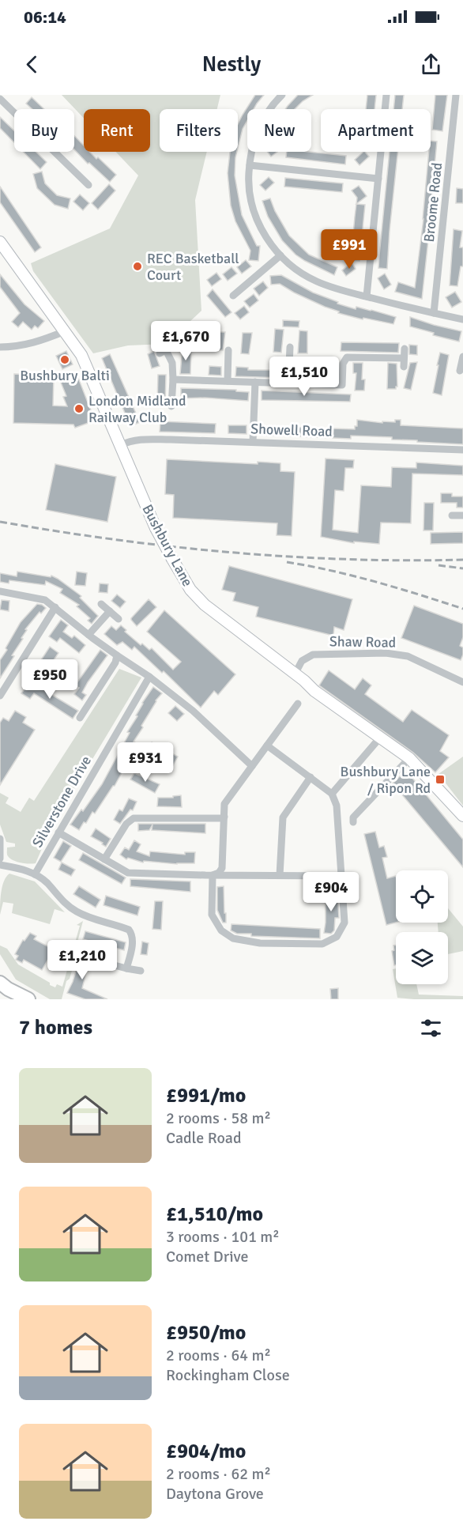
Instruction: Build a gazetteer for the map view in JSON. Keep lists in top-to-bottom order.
{
  "streets": {
    "street": [
      "Broome Road",
      "Showell Road",
      "Bushbury Lane",
      "Shaw Road",
      "Silverstone Drive"
    ]
  },
  "crossings": [
    ["Showell Road", "Bushbury Lane"],
    ["Bushbury Lane", "Shaw Road"]
  ],
  "places": {
    "other": ["REC Basketball Court", "Bushbury Balti", "London Midland Railway Club"],
    "transit": ["Bushbury Lane / Ripon Rd"]
  },
  "page": {
    "status": "06:14",
    "header": "Nestly",
    "chip": [
      "Buy",
      "Rent",
      "Filters",
      "New",
      "Apartment"
    ],
    "price": [
      "£991",
      "£1,670",
      "£1,510",
      "£950",
      "£931",
      "£904",
      "£1,210"
    ],
    "heading": "7 homes",
    "list": [
      {
        "name": "£991/mo",
        "note": "2 rooms · 58 m² · Cadle Road"
      },
      {
        "name": "£1,510/mo",
        "note": "3 rooms · 101 m² · Comet Drive"
      },
      {
        "name": "£950/mo",
        "note": "2 rooms · 64 m² · Rockingham Close"
      },
      {
        "name": "£904/mo",
        "note": "2 rooms · 62 m² · Daytona Grove"
      }
    ]
  }
}
